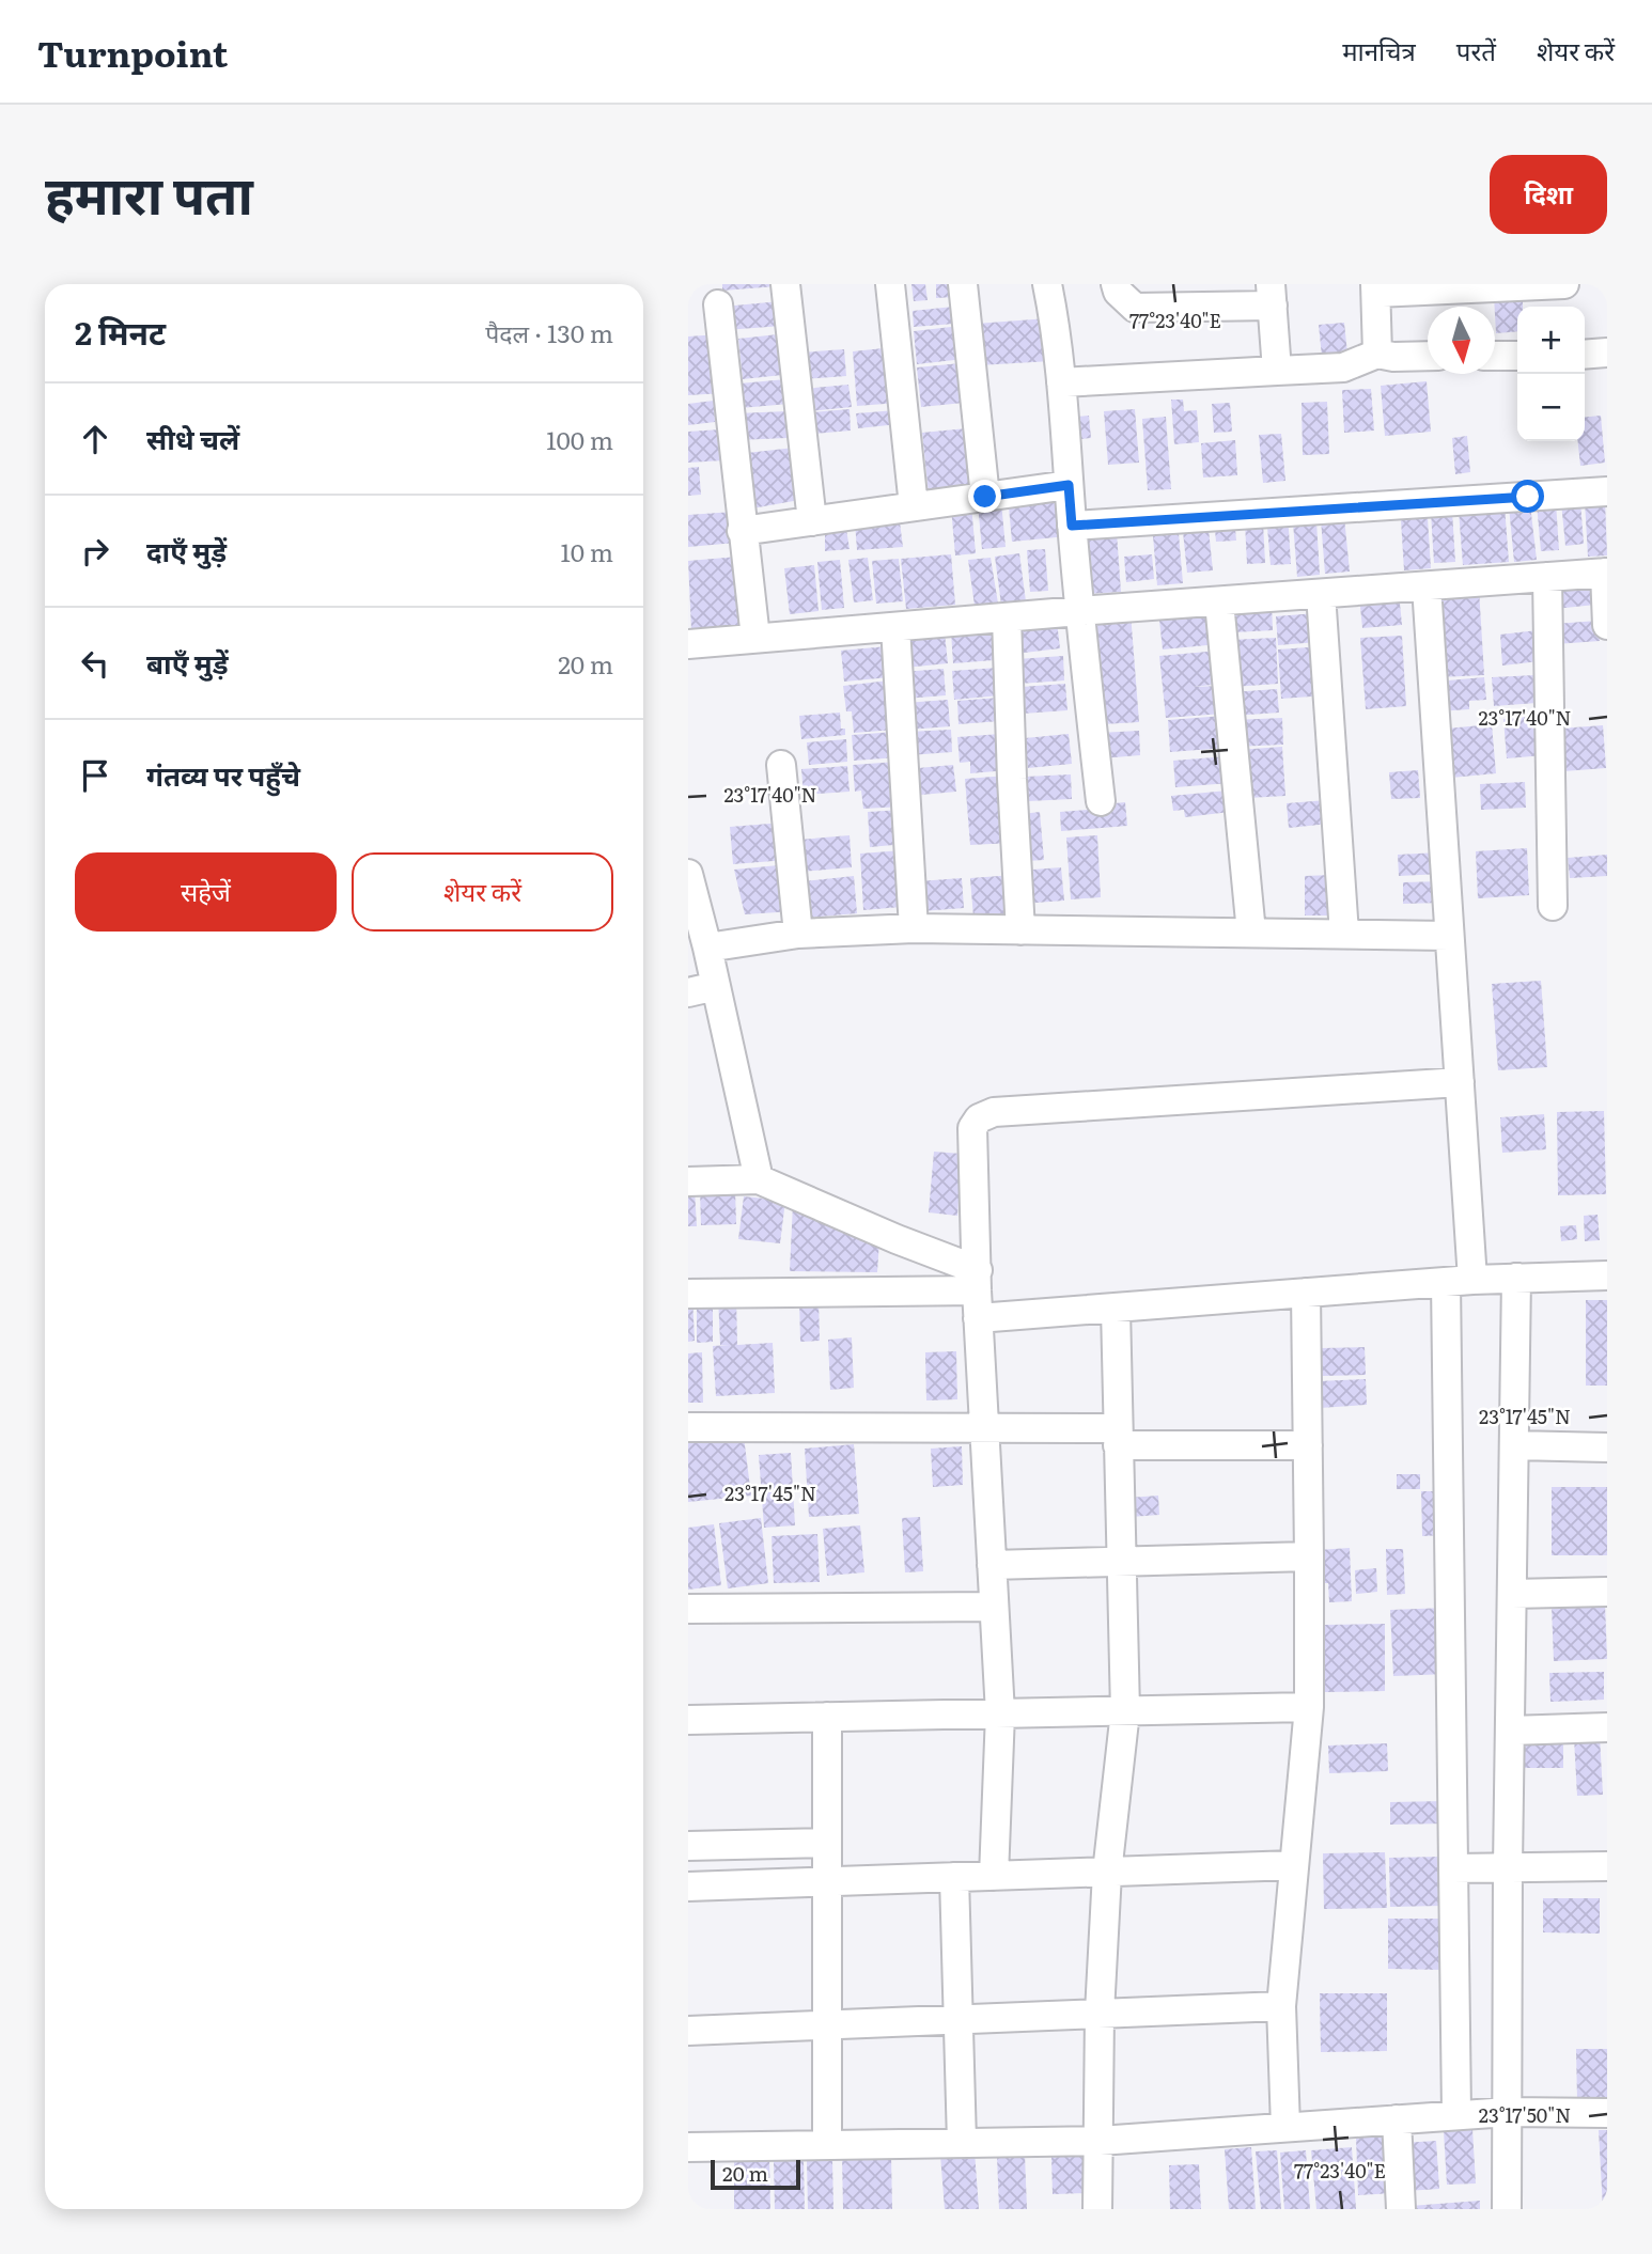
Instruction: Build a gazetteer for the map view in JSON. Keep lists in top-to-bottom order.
{
  "scale_bar": "20 m",
  "north": "bottom",
  "page": {
    "header": "Turnpoint",
    "nav": ["मानचित्र", "परतें", "शेयर करें"],
    "title": "हमारा पता",
    "buttons": [
      "दिशा",
      ["सहेजें", "शेयर करें"]
    ],
    "heading": ["2 मिनट", "पैदल · 130 m"],
    "map_buttons": ["+", "−"],
    "list": [
      ["सीधे चलें", "100 m"],
      ["दाएँ मुड़ें", "10 m"],
      ["बाएँ मुड़ें", "20 m"],
      "गंतव्य पर पहुँचे"
    ],
    "scale": "20 m"
  },
  "coordinates": [
    "77°23'40\"E",
    "23°17'40\"N",
    "23°17'45\"N",
    "23°17'50\"N"
  ]
}
